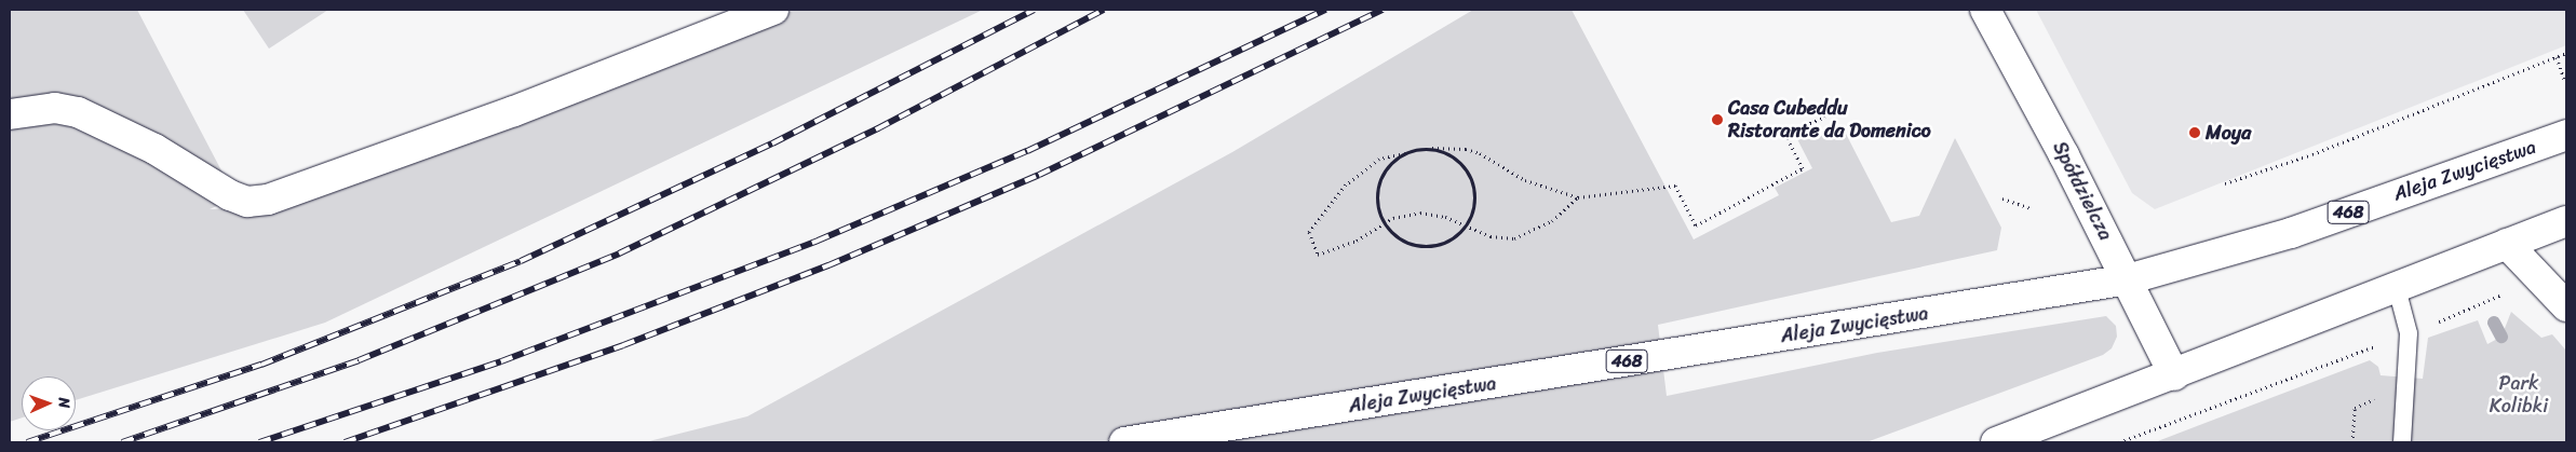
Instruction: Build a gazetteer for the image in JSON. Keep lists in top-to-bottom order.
{
  "streets": {
    "main road": ["Aleja Zwycięstwa", "Spółdzielcza", "468"]
  },
  "crossings": [
    ["Aleja Zwycięstwa", "Spółdzielcza"]
  ],
  "parks": ["Park Kolibki"],
  "places": ["Casa Cubeddu Ristorante da Domenico", "Moya"],
  "north": "right"
}
